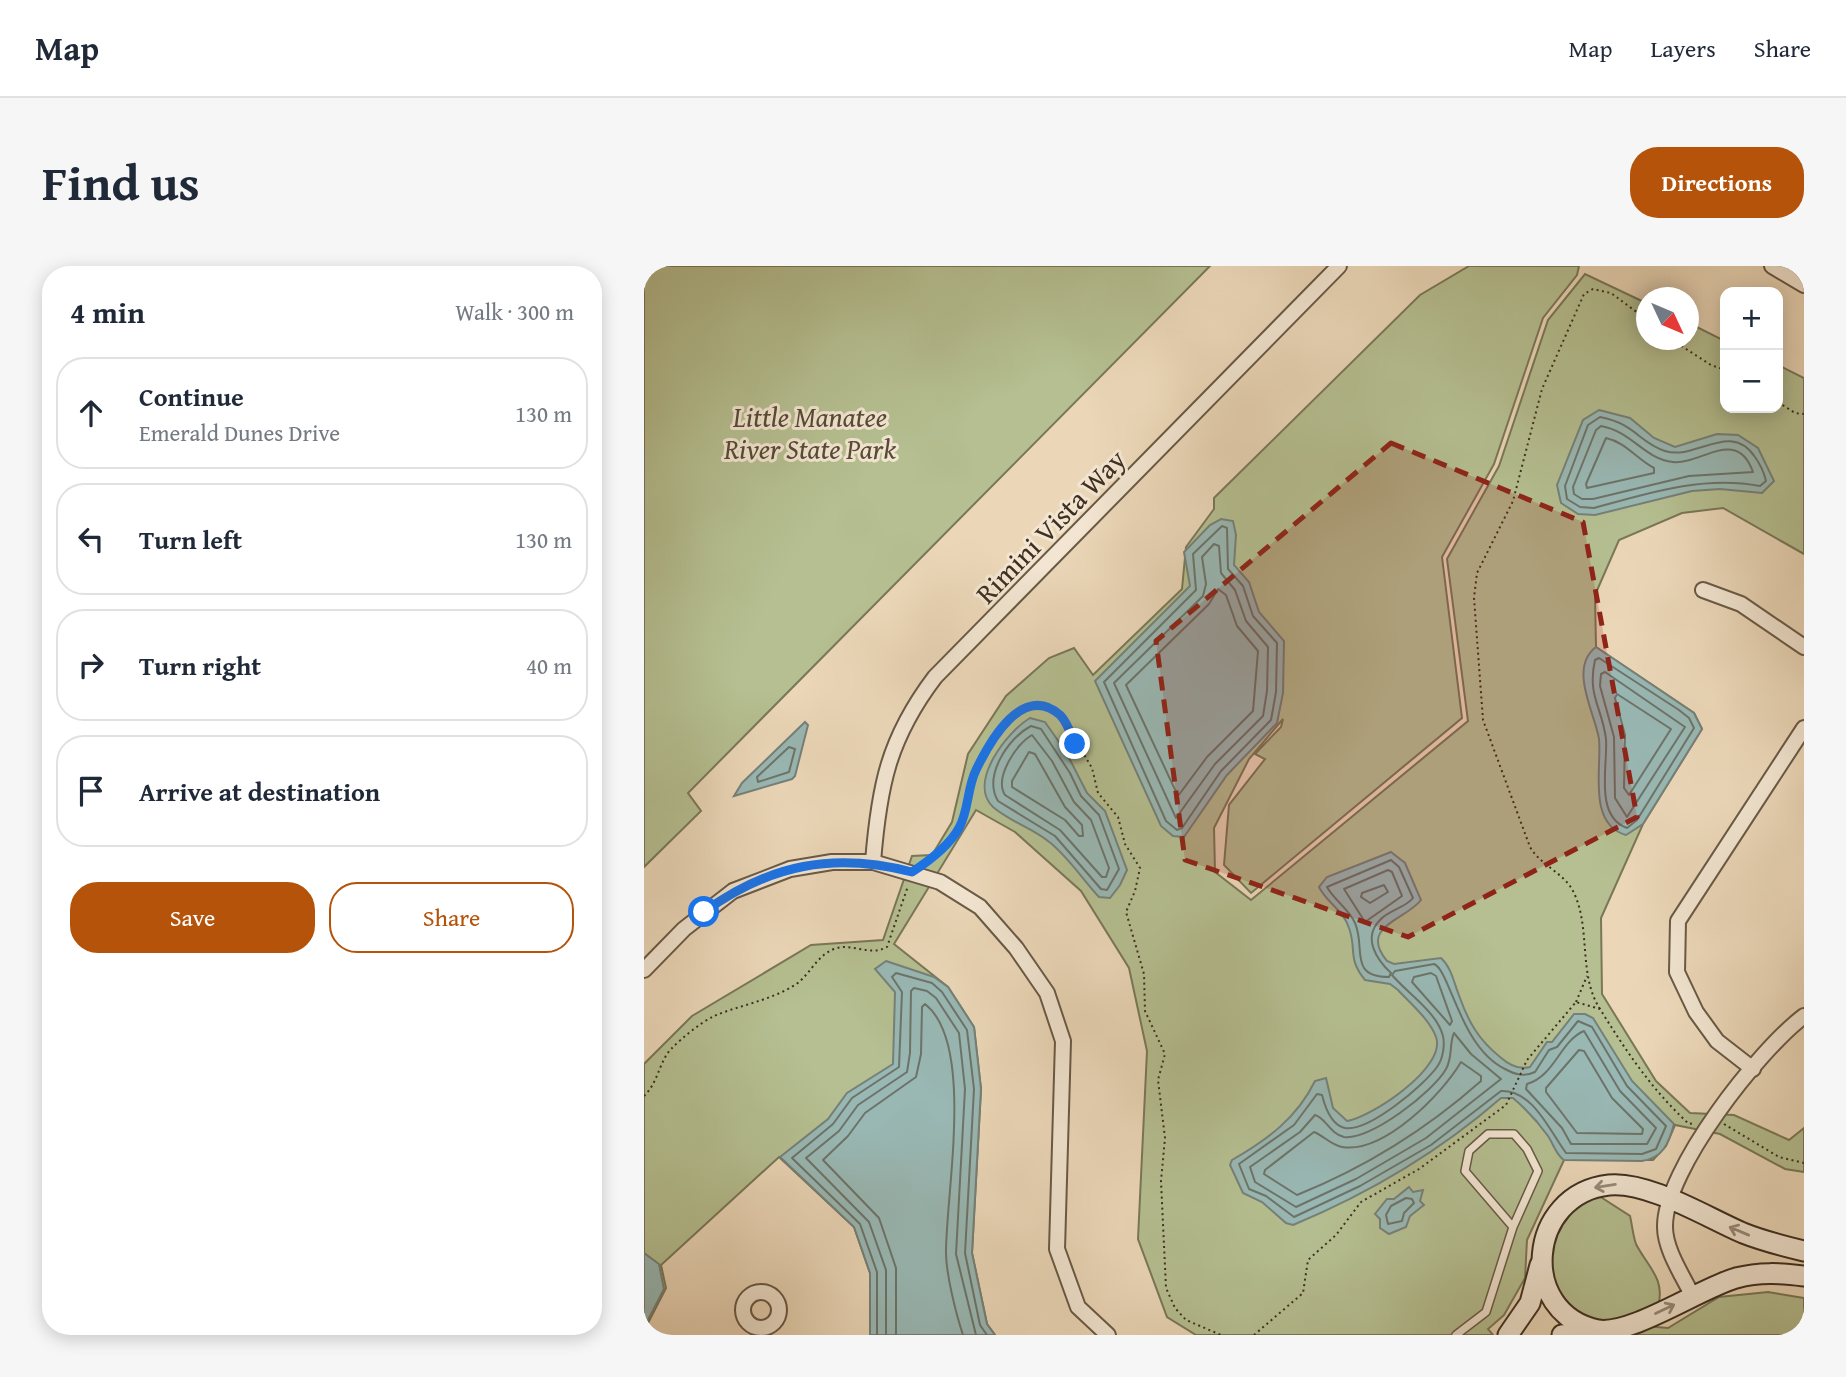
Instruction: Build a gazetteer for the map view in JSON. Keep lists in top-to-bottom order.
{
  "streets": {
    "street": ["Rimini Vista Way"]
  },
  "parks": ["Little Manatee River State Park"],
  "north": "bottom right",
  "page": {
    "header": "Map",
    "nav": ["Map", "Layers", "Share"],
    "title": "Find us",
    "buttons": [
      "Directions",
      ["Save", "Share"]
    ],
    "heading": ["4 min", "Walk · 300 m"],
    "map_buttons": ["+", "−"],
    "list": [
      ["Continue", "Emerald Dunes Drive", "130 m"],
      ["Turn left", "130 m"],
      ["Turn right", "40 m"],
      "Arrive at destination"
    ]
  }
}
